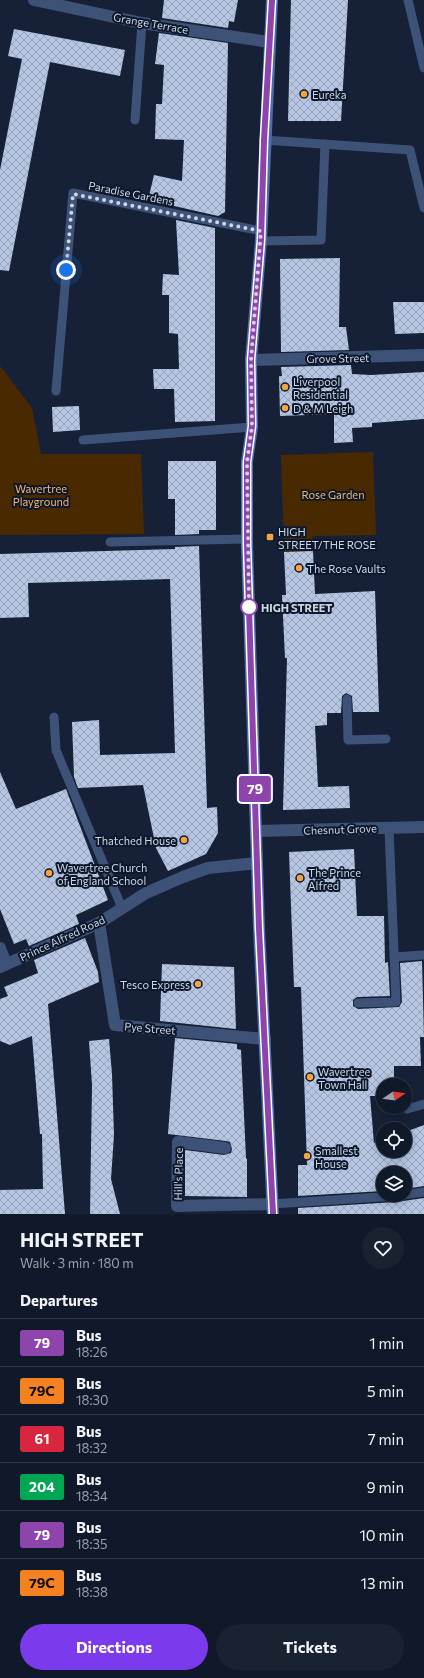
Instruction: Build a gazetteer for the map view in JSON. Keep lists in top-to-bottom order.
{
  "streets": {
    "street": [
      "Grange Terrace",
      "Grove Street",
      "Chesnut Grove",
      "Prince Alfred Road",
      "Pye Street",
      "Hill's Place"
    ],
    "lane": ["Paradise Gardens"]
  },
  "crossings": [
    ["Prince Alfred Road", "Pye Street"]
  ],
  "parks": ["Wavertree Playground", "Rose Garden"],
  "places": {
    "other": [
      "Eureka",
      "Liverpool Residential",
      "D & M Leigh",
      "The Rose Vaults",
      "HIGH STREET",
      "Thatched House",
      "Wavertree Church of England School",
      "The Prince Alfred",
      "Tesco Express",
      "Wavertree Town Hall",
      "Smallest House"
    ],
    "transit": ["HIGH STREET/THE ROSE"]
  },
  "lines": ["bus line 79"],
  "north": "right",
  "page": {
    "on_map": "79",
    "heading": [
      ["HIGH STREET", "Walk · 3 min · 180 m"],
      "Departures"
    ],
    "list": [
      {
        "mark": "79",
        "name": "Bus",
        "note": "18:26",
        "value": "1 min"
      },
      {
        "mark": "79C",
        "name": "Bus",
        "note": "18:30",
        "value": "5 min"
      },
      {
        "mark": "61",
        "name": "Bus",
        "note": "18:32",
        "value": "7 min"
      },
      {
        "mark": "204",
        "name": "Bus",
        "note": "18:34",
        "value": "9 min"
      },
      {
        "mark": "79",
        "name": "Bus",
        "note": "18:35",
        "value": "10 min"
      },
      {
        "mark": "79C",
        "name": "Bus",
        "note": "18:38",
        "value": "13 min"
      }
    ],
    "buttons": ["Directions", "Tickets"]
  }
}
